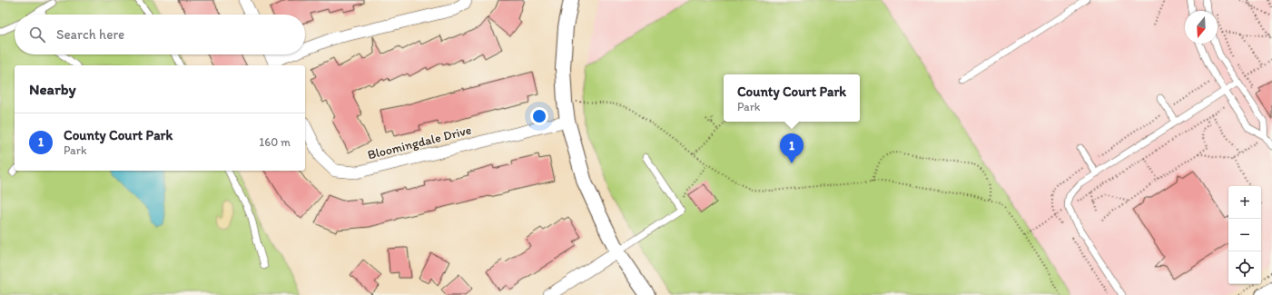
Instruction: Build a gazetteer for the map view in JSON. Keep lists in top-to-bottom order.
{
  "streets": {
    "street": ["Bloomingdale Drive"]
  },
  "north": "bottom",
  "page": {
    "search": "Search here",
    "heading": "Nearby",
    "popup": ["County Court Park", "Park"],
    "list": [
      {
        "mark": "1",
        "name": "County Court Park",
        "note": "Park",
        "value": "160 m"
      }
    ],
    "pins": "1",
    "map_buttons": ["+", "−"]
  }
}
